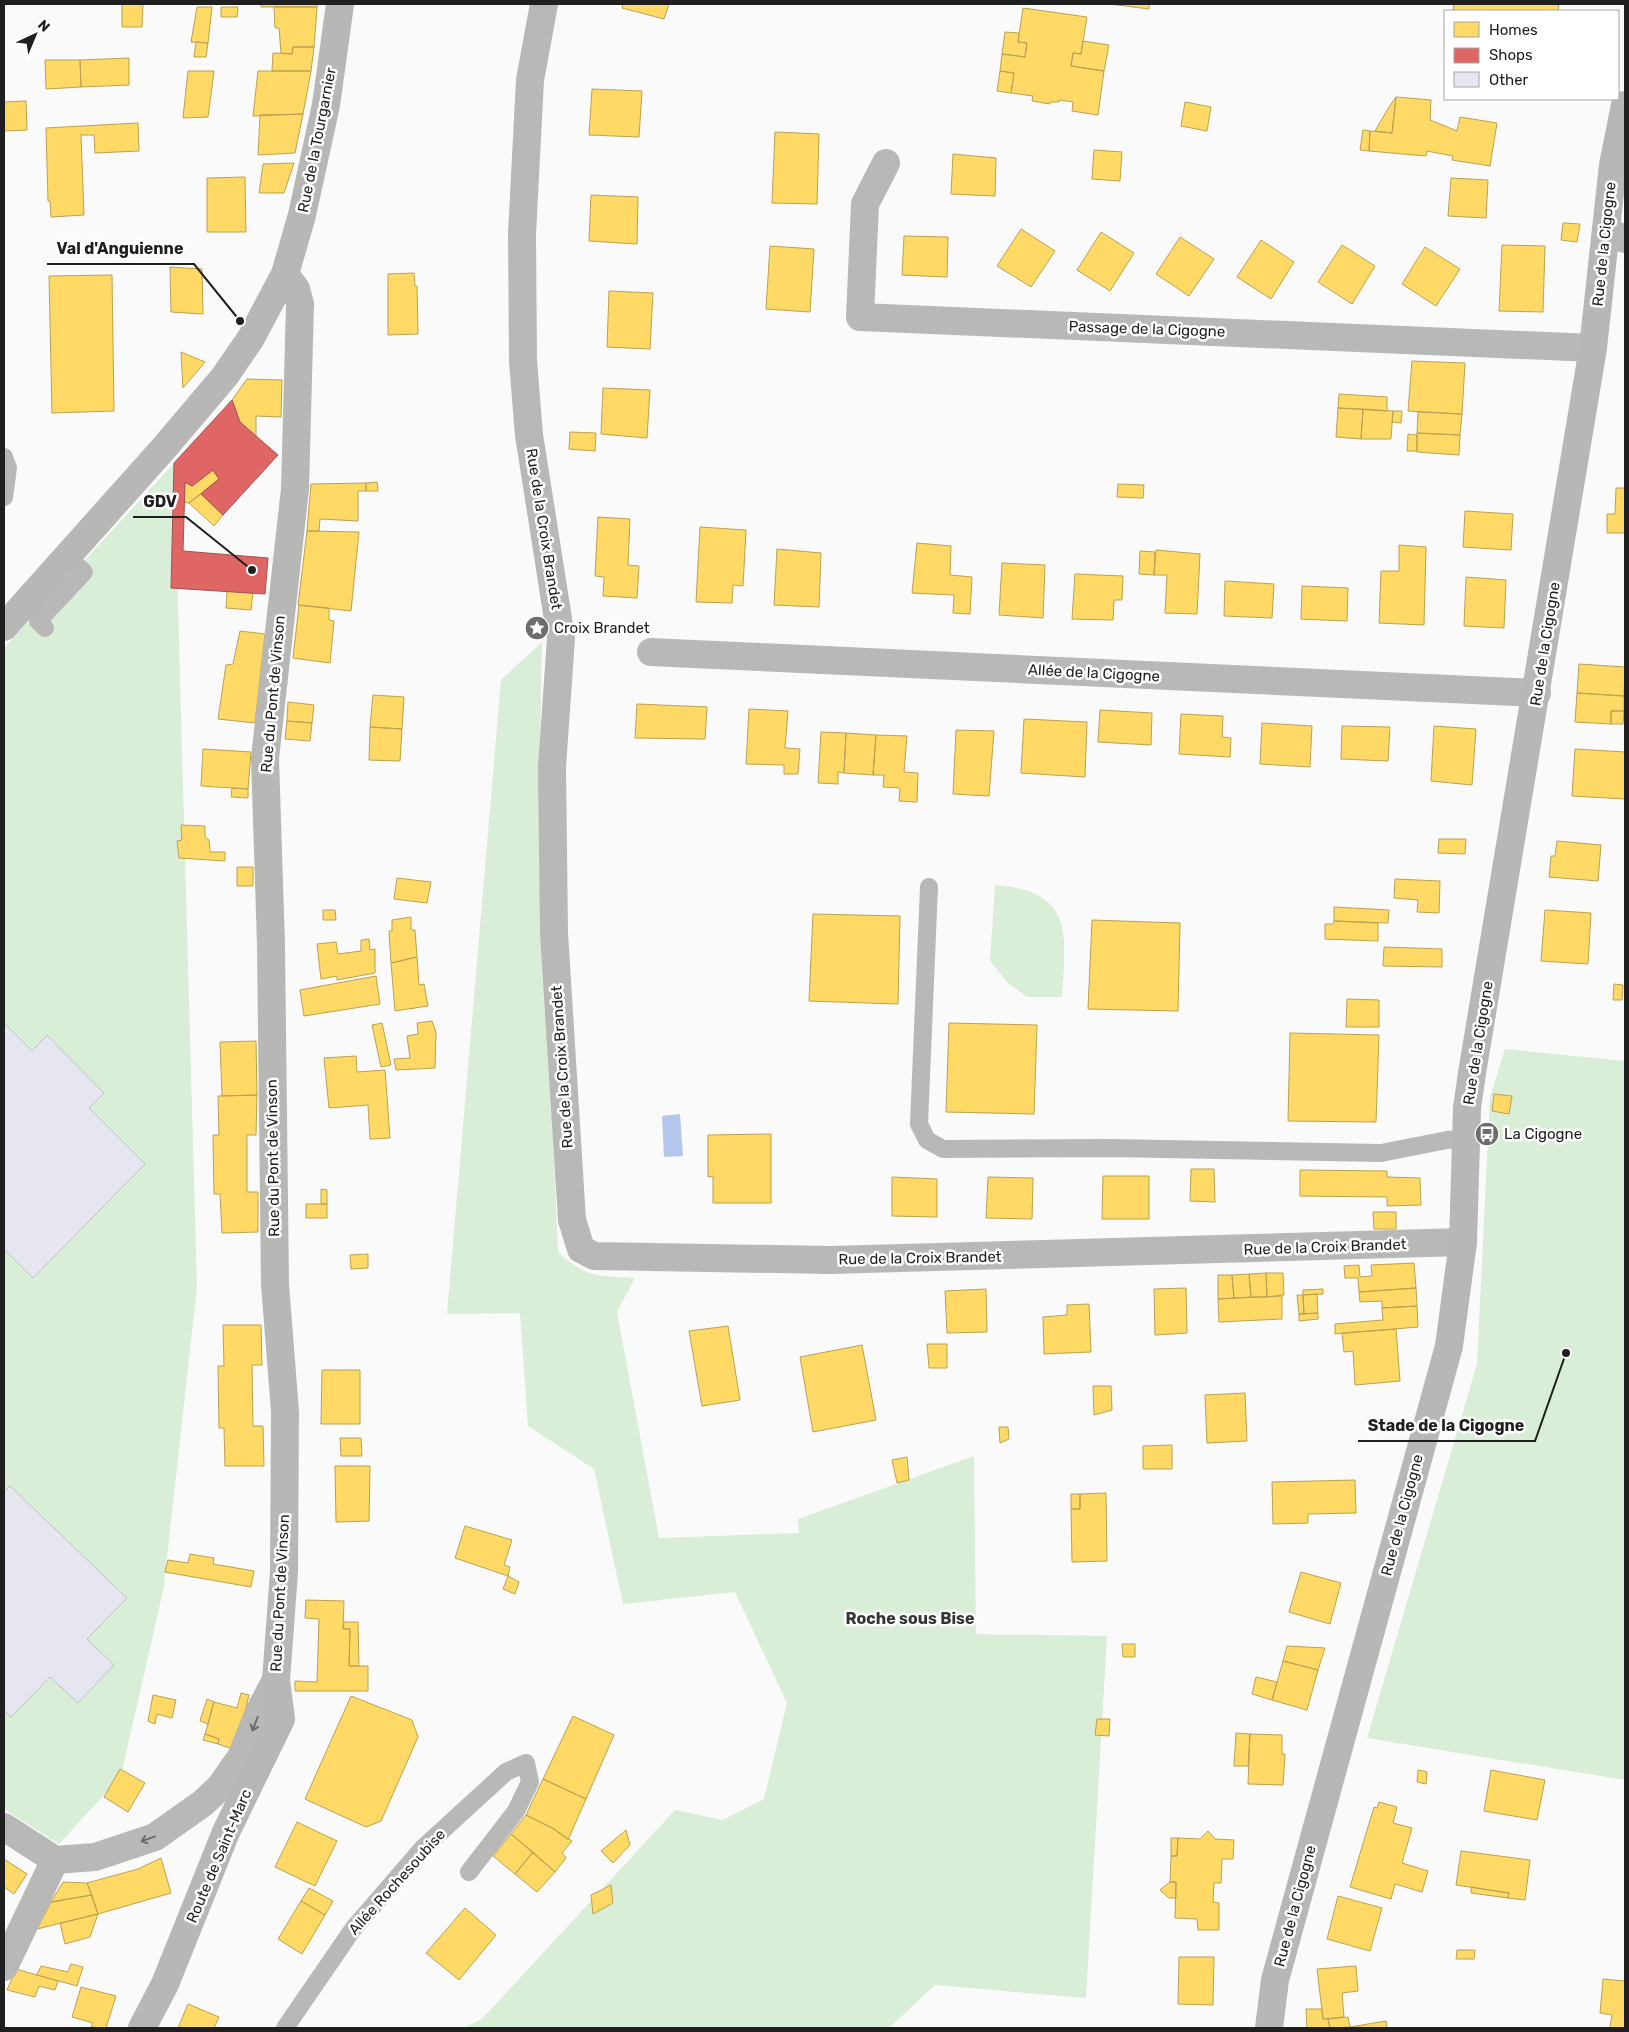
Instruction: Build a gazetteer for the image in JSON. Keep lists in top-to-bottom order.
{
  "streets": {
    "street": [
      "Rue de la Tourgarnier",
      "Rue de la Cigogne",
      "Passage de la Cigogne",
      "Rue de la Croix Brandet",
      "Allée de la Cigogne",
      "Rue du Pont de Vinson",
      "Route de Saint-Marc"
    ],
    "lane": ["Allée Rochesoubise"]
  },
  "crossings": [
    ["Rue de la Tourgarnier", "Rue du Pont de Vinson"],
    ["Rue de la Cigogne", "Passage de la Cigogne"],
    ["Rue de la Cigogne", "Rue de la Croix Brandet"],
    ["Rue de la Cigogne", "Allée de la Cigogne"],
    ["Rue du Pont de Vinson", "Route de Saint-Marc"]
  ],
  "districts": ["Roche sous Bise"],
  "places": {
    "other": ["Val d'Anguienne", "GDV", "Stade de la Cigogne"],
    "place": ["Croix Brandet"],
    "bus stop": ["La Cigogne"]
  },
  "legend": ["Homes", "Shops", "Other"],
  "north": "top right"
}
